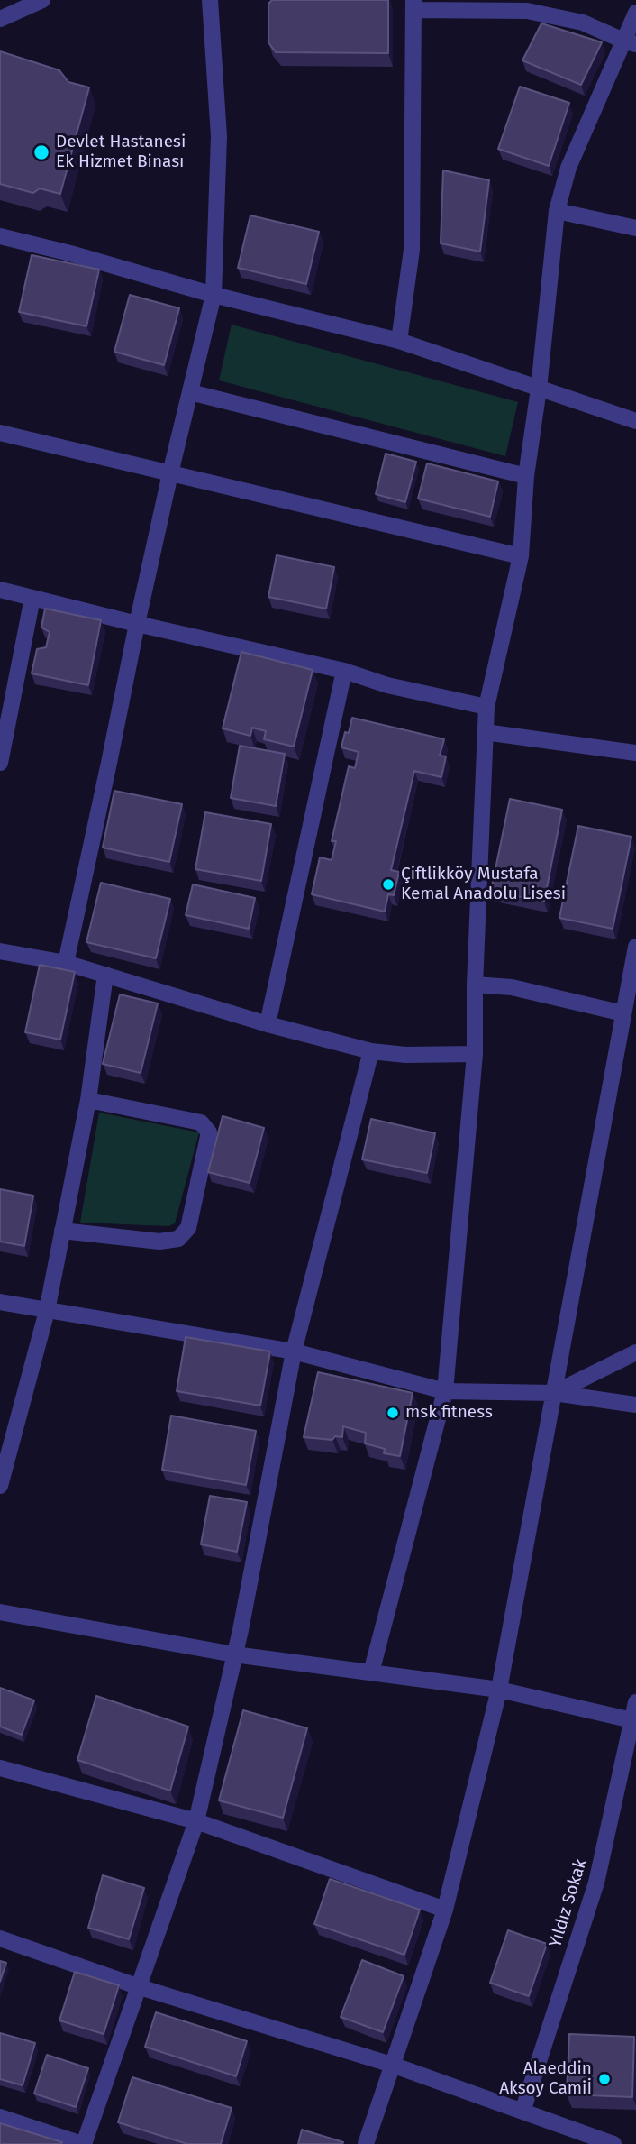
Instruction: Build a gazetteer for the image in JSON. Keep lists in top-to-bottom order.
{
  "streets": {
    "street": ["Yıldız Sokak"]
  },
  "places": [
    "Devlet Hastanesi Ek Hizmet Binası",
    "Çiftlikköy Mustafa Kemal Anadolu Lisesi",
    "msk fitness",
    "Alaeddin Aksoy Camiİ"
  ]
}
